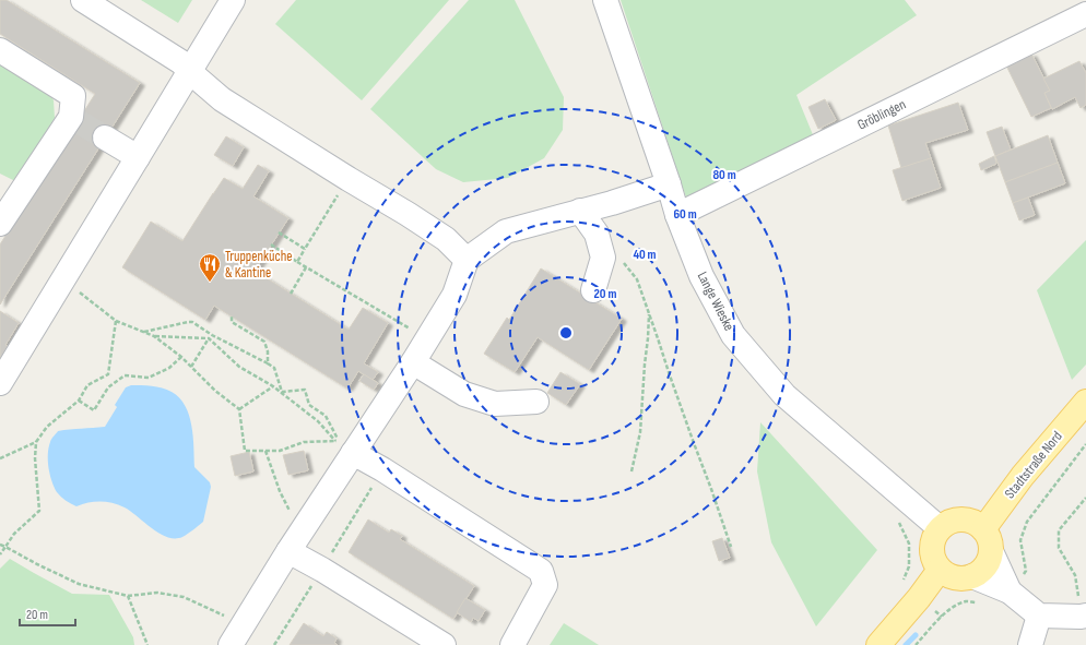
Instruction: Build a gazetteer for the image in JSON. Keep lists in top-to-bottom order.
{
  "streets": {
    "main road": ["Stadtstraße Nord"],
    "street": ["Gröblingen", "Lange Wieske"]
  },
  "crossings": [
    ["Gröblingen", "Lange Wieske"],
    ["Lange Wieske", "Stadtstraße Nord"]
  ],
  "places": {
    "restaurant": ["Truppenküche & Kantine"]
  },
  "scale_bar": "20 m",
  "rings": [
    "80 m",
    "60 m",
    "40 m",
    "20 m"
  ]
}
